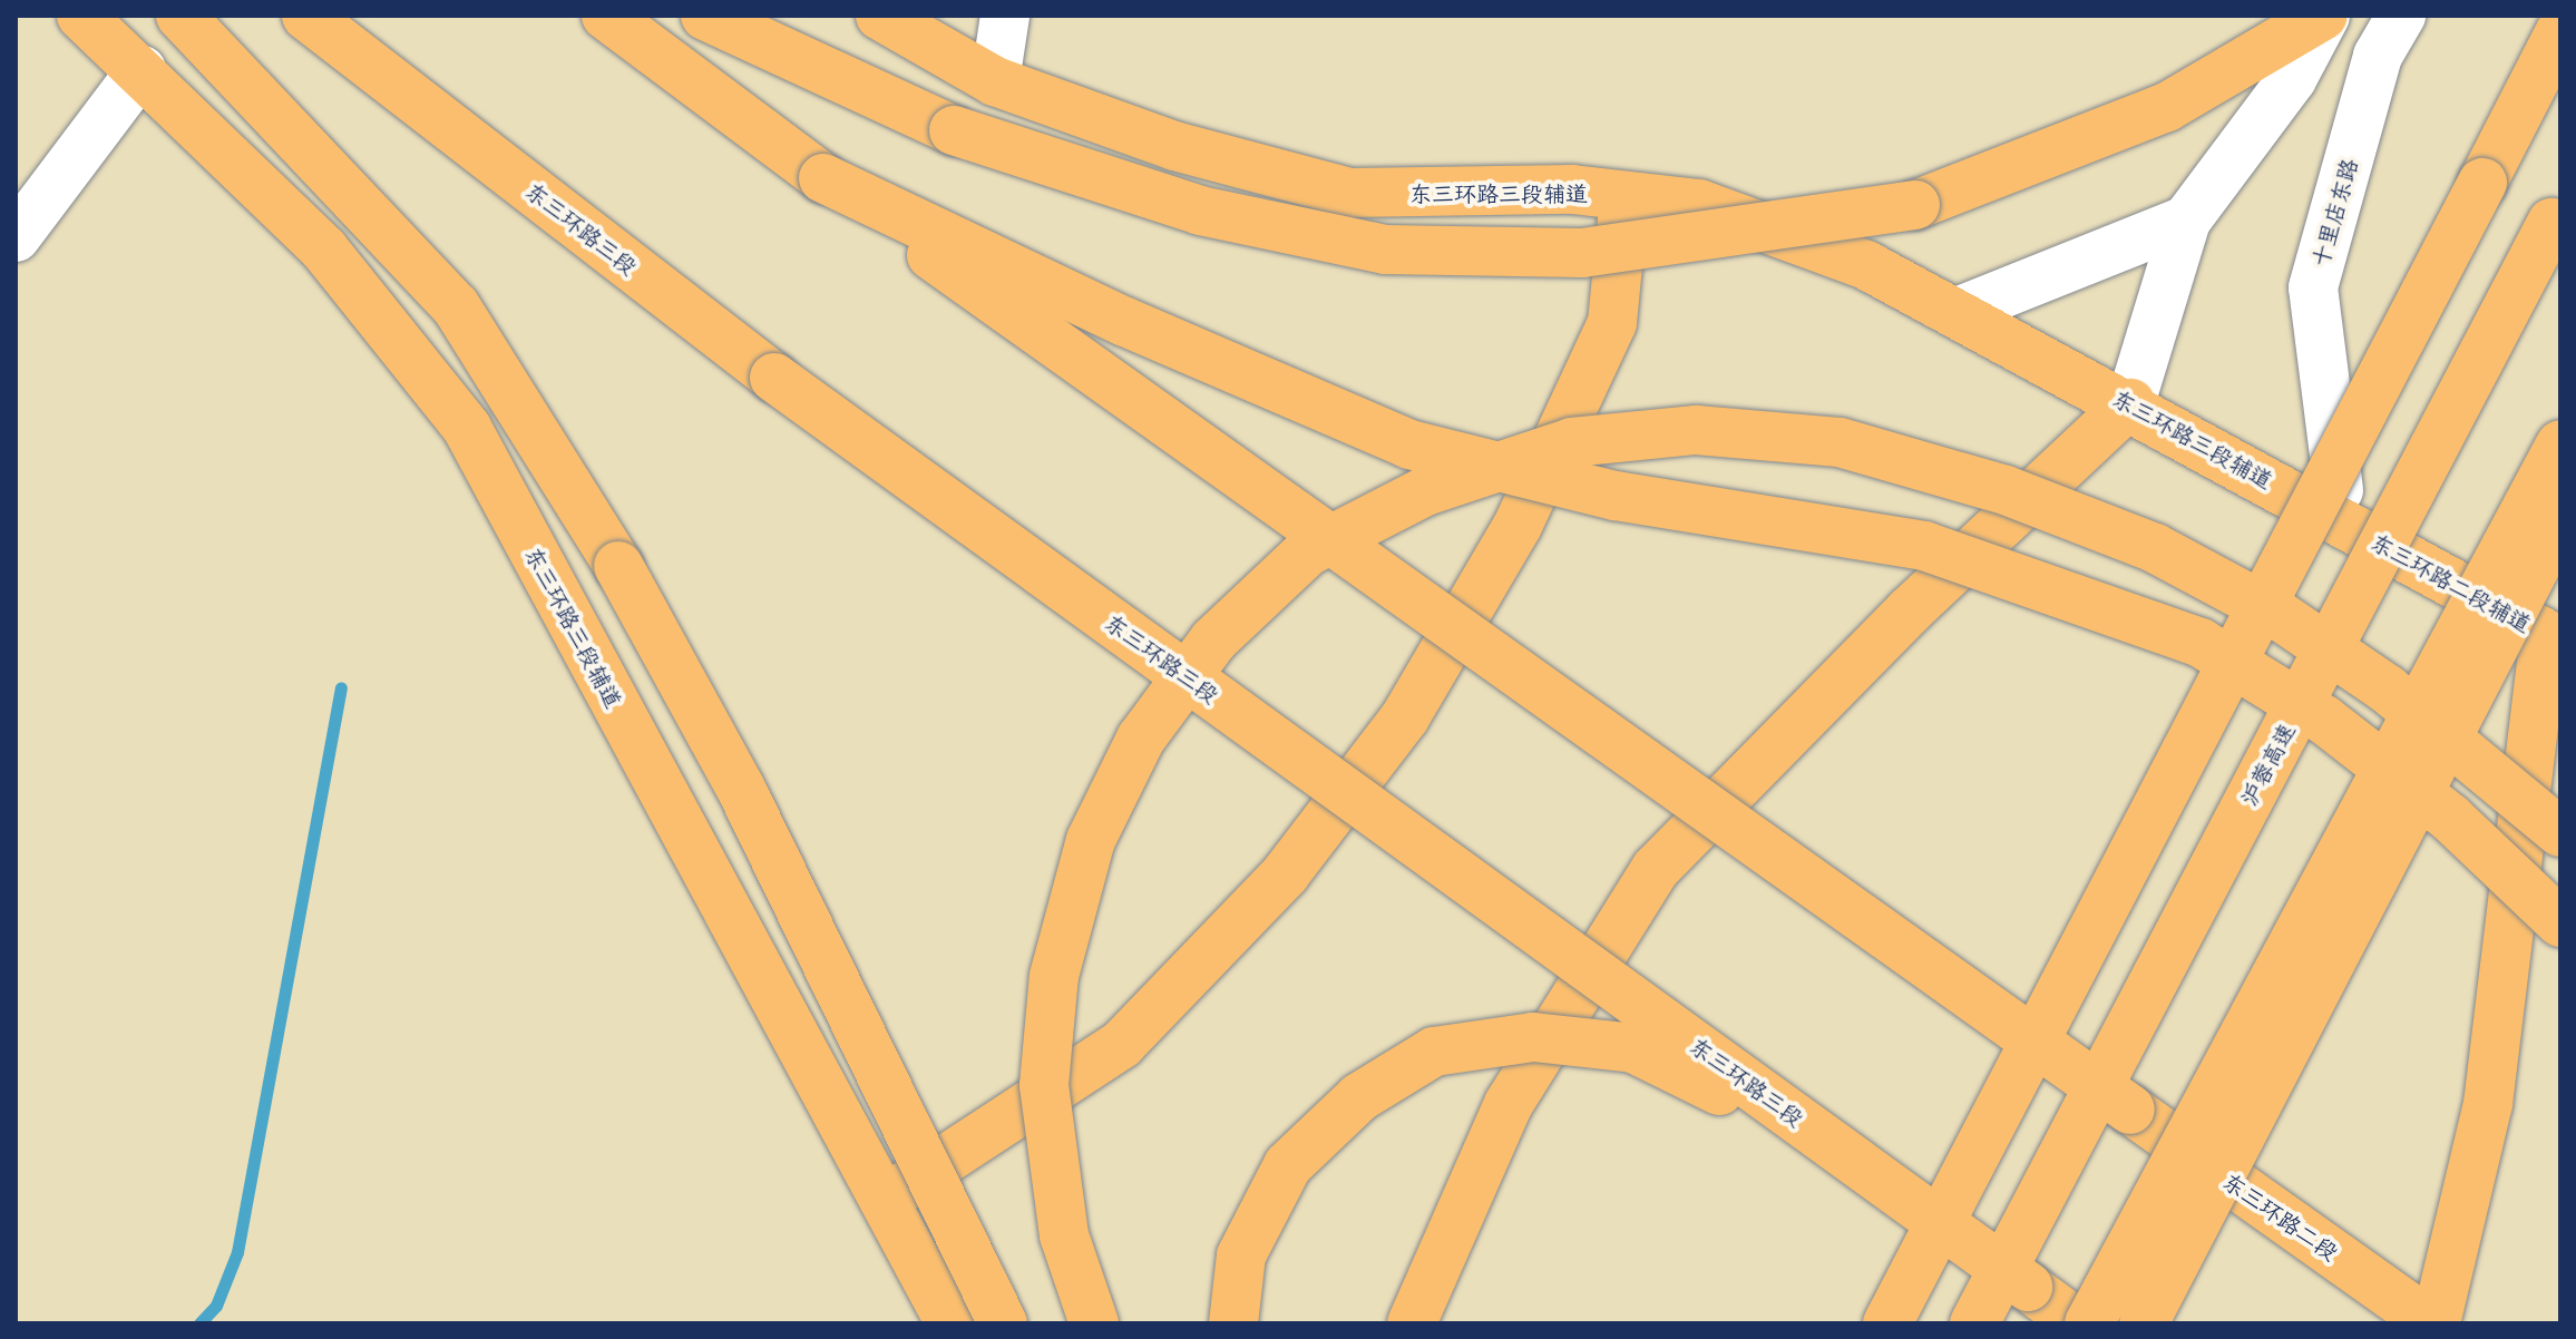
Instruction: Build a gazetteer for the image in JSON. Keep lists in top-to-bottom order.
{
  "streets": {
    "main road": [
      "东三环路三段辅道",
      "东三环路三段",
      "东三环路二段辅道",
      "沪蓉高速",
      "东三环路二段"
    ],
    "street": ["十里店东路"]
  },
  "crossings": [
    ["东三环路三段辅道", "十里店东路"],
    ["东三环路三段辅道", "东三环路二段辅道"],
    ["十里店东路", "东三环路二段辅道"]
  ]
}
